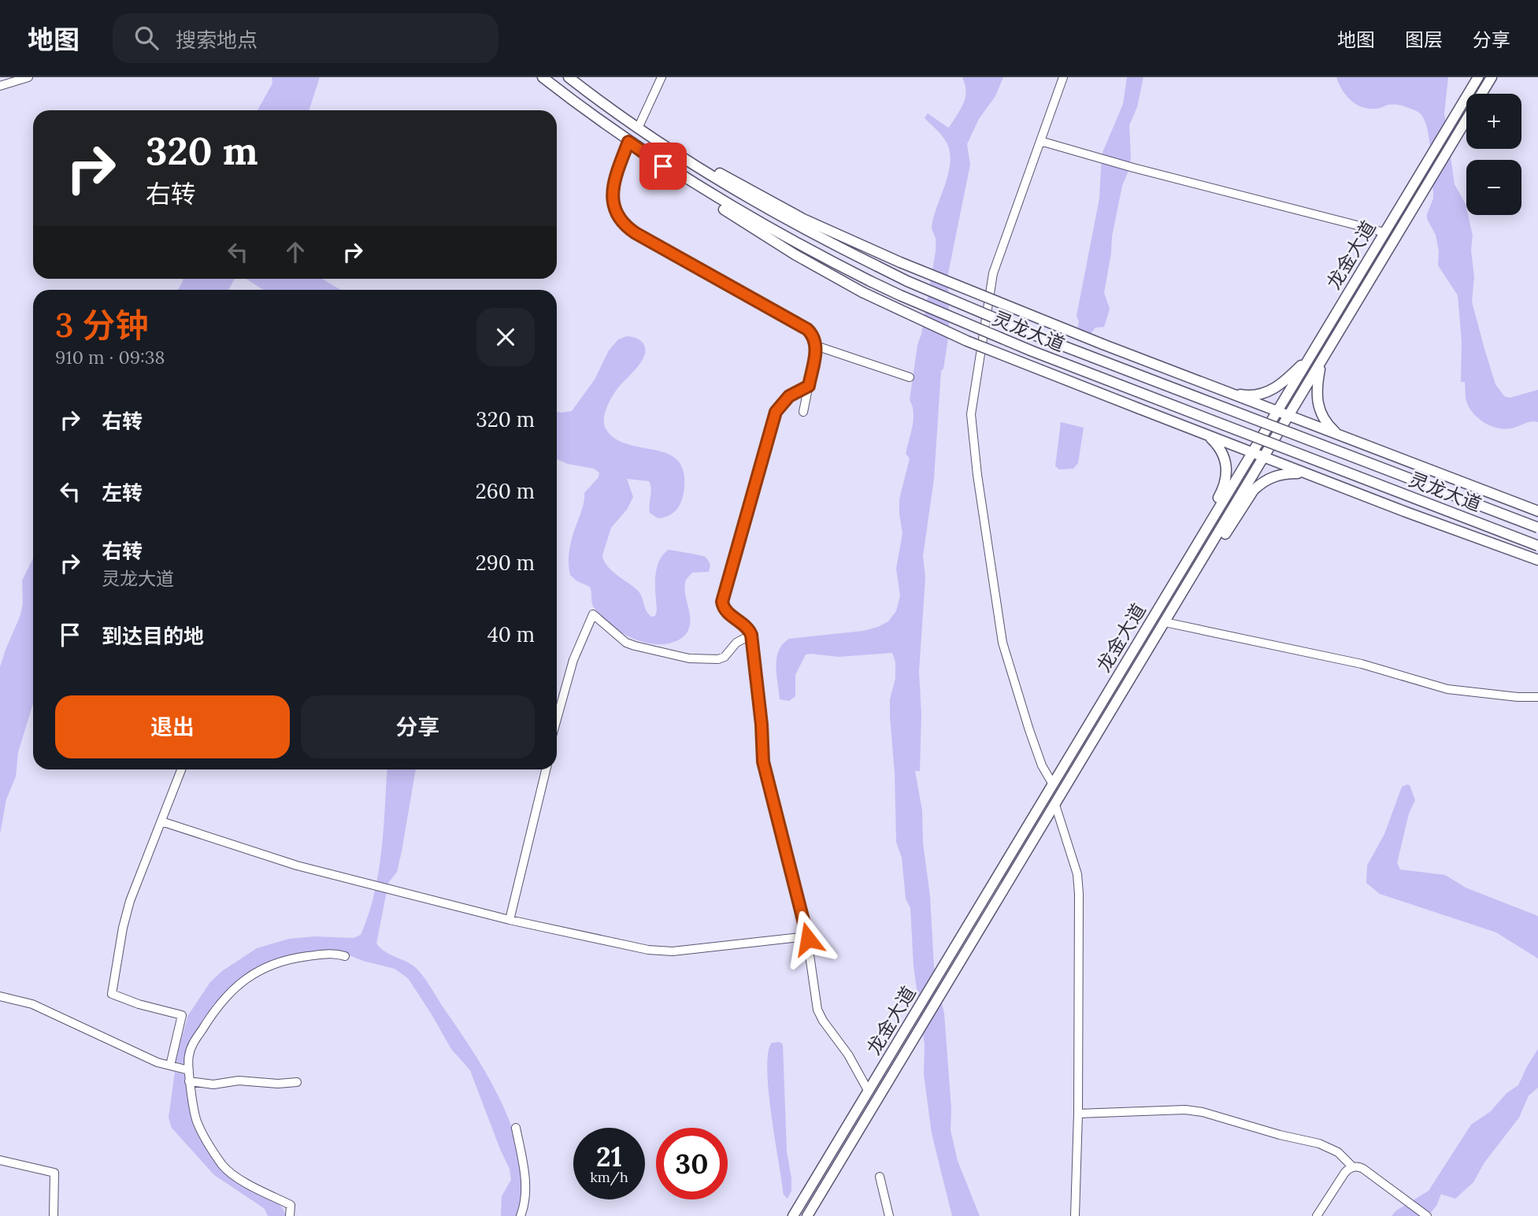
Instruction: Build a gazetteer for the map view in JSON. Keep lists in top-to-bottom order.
{
  "streets": {
    "main road": ["龙金大道", "灵龙大道"]
  },
  "page": {
    "header": "地图",
    "search": "搜索地点",
    "nav": ["地图", "图层", "分享"],
    "map_buttons": ["+", "−"],
    "turn": ["320 m", "右转"],
    "heading": ["3 分钟", "910 m · 09:38"],
    "list": [
      {
        "name": "右转",
        "value": "320 m"
      },
      {
        "name": "左转",
        "value": "260 m"
      },
      {
        "name": "右转",
        "note": "灵龙大道",
        "value": "290 m"
      },
      {
        "name": "到达目的地",
        "value": "40 m"
      }
    ],
    "buttons": ["退出", "分享"],
    "speed": "21 km/h",
    "limit": "30"
  }
}
